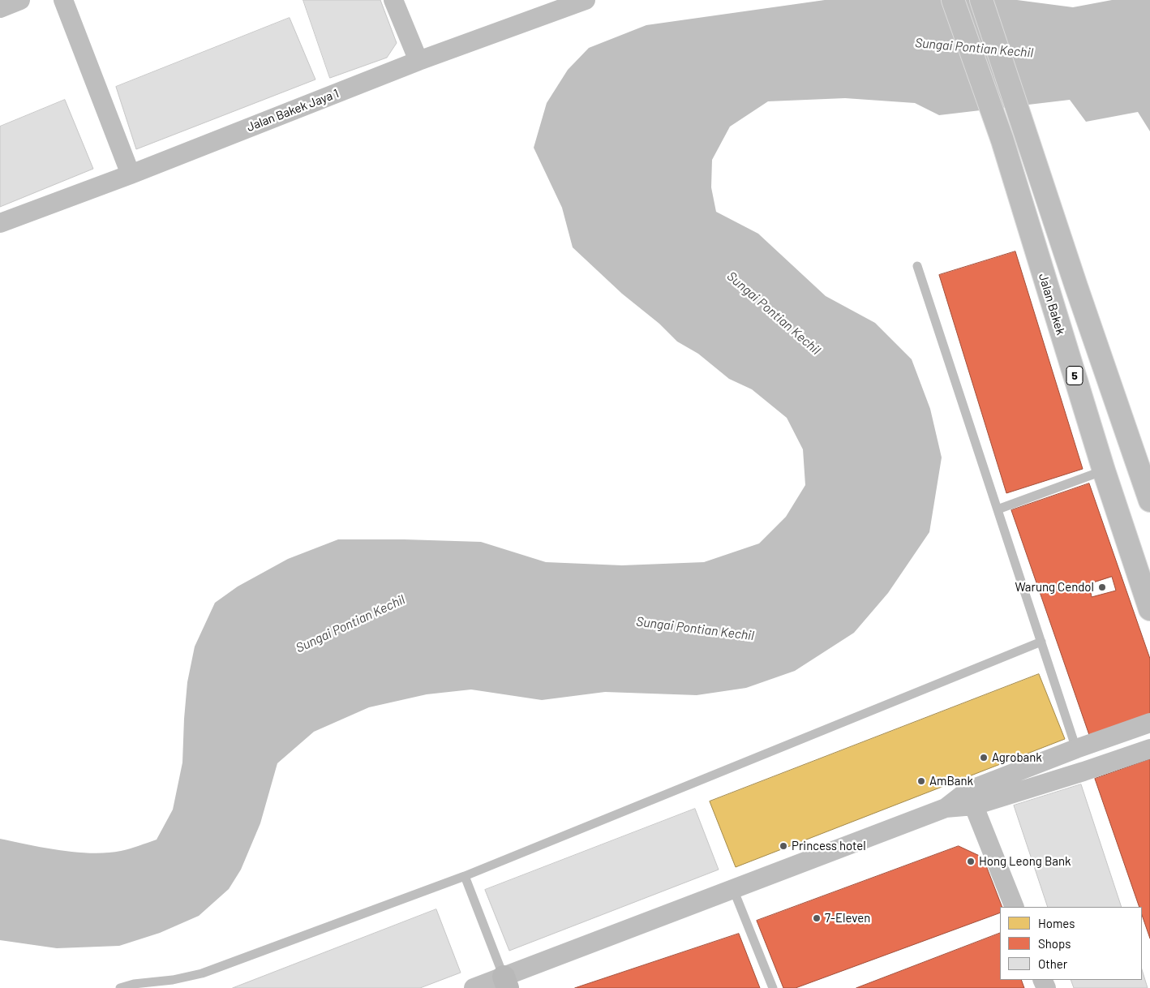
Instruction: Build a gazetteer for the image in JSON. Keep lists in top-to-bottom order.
{
  "streets": {
    "highway": ["Jalan Bakek", "5"],
    "street": ["Jalan Bakek Jaya 1"]
  },
  "water": ["Sungai Pontian Kechil"],
  "places": [
    "Warung Cendol",
    "Agrobank",
    "AmBank",
    "Princess hotel",
    "Hong Leong Bank",
    "7-Eleven"
  ],
  "legend": ["Homes", "Shops", "Other"]
}
